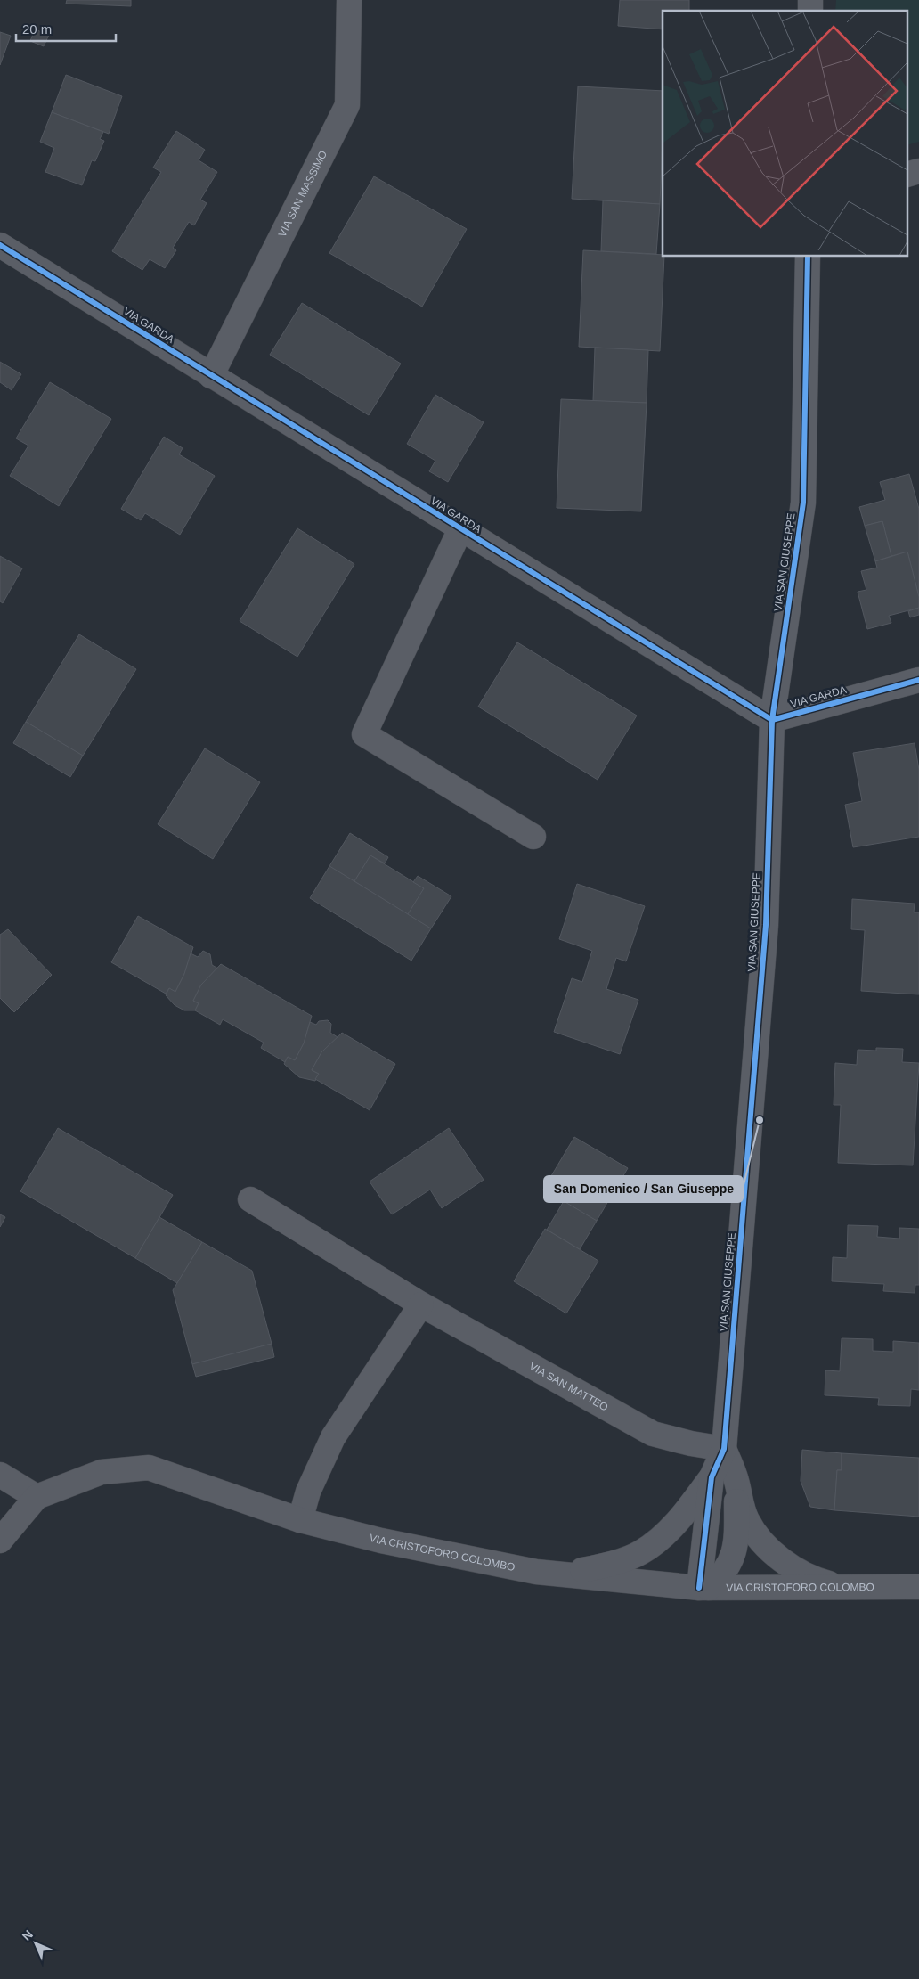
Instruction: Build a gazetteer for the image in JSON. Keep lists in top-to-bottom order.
{
  "streets": {
    "street": [
      "VIA SAN MASSIMO",
      "VIA GARDA",
      "VIA SAN GIUSEPPE",
      "VIA SAN MATTEO",
      "VIA CRISTOFORO COLOMBO"
    ]
  },
  "crossings": [
    ["VIA SAN MASSIMO", "VIA GARDA"],
    ["VIA GARDA", "VIA SAN GIUSEPPE"],
    ["VIA SAN GIUSEPPE", "VIA SAN MATTEO"],
    ["VIA SAN GIUSEPPE", "VIA CRISTOFORO COLOMBO"]
  ],
  "places": ["San Domenico / San Giuseppe"],
  "scale_bar": "20 m",
  "north": "top left"
}
